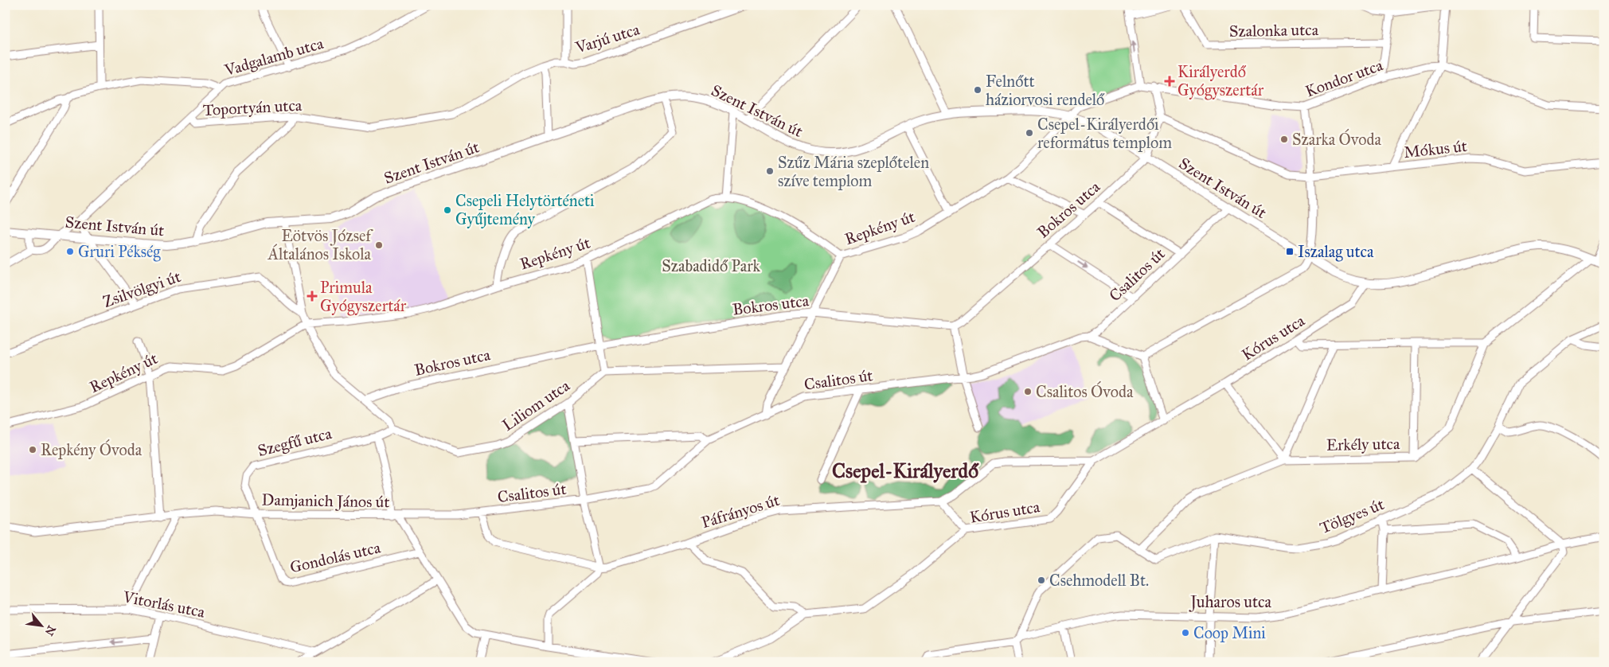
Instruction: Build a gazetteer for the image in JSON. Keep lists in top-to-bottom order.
{
  "streets": {
    "street": [
      "Szalonka utca",
      "Varjú utca",
      "Vadgalamb utca",
      "Kondor utca",
      "Toportyán utca",
      "Szent István út",
      "Mókus út",
      "Bokros utca",
      "Repkény út",
      "Csalitos út",
      "Zsilvölgyi út",
      "Kórus utca",
      "Liliom utca",
      "Szegfű utca",
      "Erkély utca",
      "Damjanich János út",
      "Páfrányos út",
      "Tölgyes út",
      "Gondolás utca",
      "Juharos utca",
      "Vitorlás utca"
    ]
  },
  "crossings": [
    ["Varjú utca", "Toportyán utca"],
    ["Kondor utca", "Szent István út"],
    ["Kondor utca", "Repkény út"],
    ["Szent István út", "Bokros utca"],
    ["Szent István út", "Repkény út"],
    ["Szent István út", "Csalitos út"],
    ["Szent István út", "Kórus utca"],
    ["Szent István út", "Erkély utca"],
    ["Csalitos út", "Damjanich János út"],
    ["Csalitos út", "Páfrányos út"],
    ["Kórus utca", "Páfrányos út"],
    ["Liliom utca", "Szegfű utca"],
    ["Szegfű utca", "Damjanich János út"],
    ["Szegfű utca", "Gondolás utca"],
    ["Damjanich János út", "Gondolás utca"]
  ],
  "districts": ["Csepel-Királyerdő"],
  "parks": ["Szabadidő Park"],
  "places": {
    "health": ["Királyerdő Gyógyszertár", "Primula Gyógyszertár"],
    "other": [
      "Felnőtt háziorvosi rendelő",
      "Csepel-Királyerdői református templom",
      "Szarka Óvoda",
      "Szűz Mária szeplőtelen szíve templom",
      "Csepeli Helytörténeti Gyűjtemény",
      "Eötvös József Általános Iskola",
      "Gruri Pékség",
      "Csalitos Óvoda",
      "Repkény Óvoda",
      "Csehmodell Bt.",
      "Coop Mini"
    ],
    "transit": ["Iszalag utca"]
  },
  "north": "bottom right"
}
